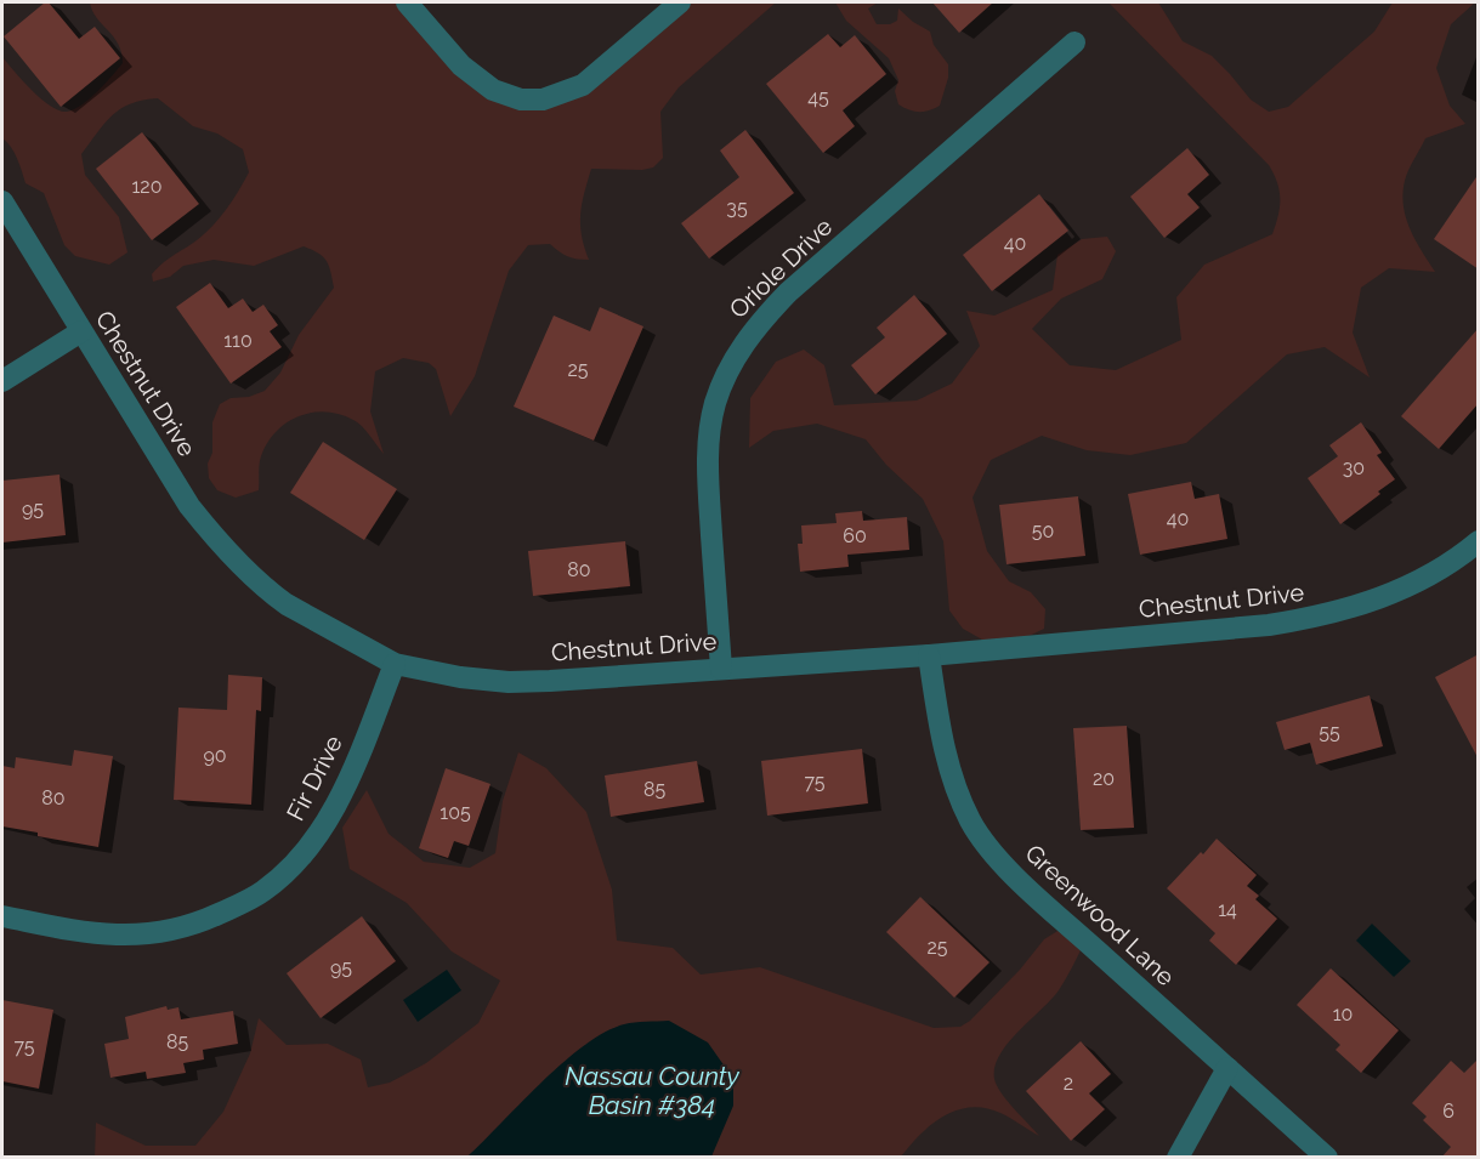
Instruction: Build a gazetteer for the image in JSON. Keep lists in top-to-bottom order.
{
  "streets": {
    "street": [
      "Oriole Drive",
      "Chestnut Drive",
      "Fir Drive",
      "Greenwood Lane"
    ]
  },
  "crossings": [
    ["Oriole Drive", "Chestnut Drive"],
    ["Chestnut Drive", "Fir Drive"],
    ["Chestnut Drive", "Greenwood Lane"]
  ],
  "water": ["Nassau County Basin #384"],
  "house_numbers": [
    "45",
    "120",
    "35",
    "40",
    "110",
    "25",
    "30",
    "95",
    "40",
    "50",
    "60",
    "80",
    "55",
    "90",
    "20",
    "75",
    "85",
    "80",
    "105",
    "14",
    "25",
    "95",
    "10",
    "85",
    "75",
    "2",
    "6"
  ]
}
